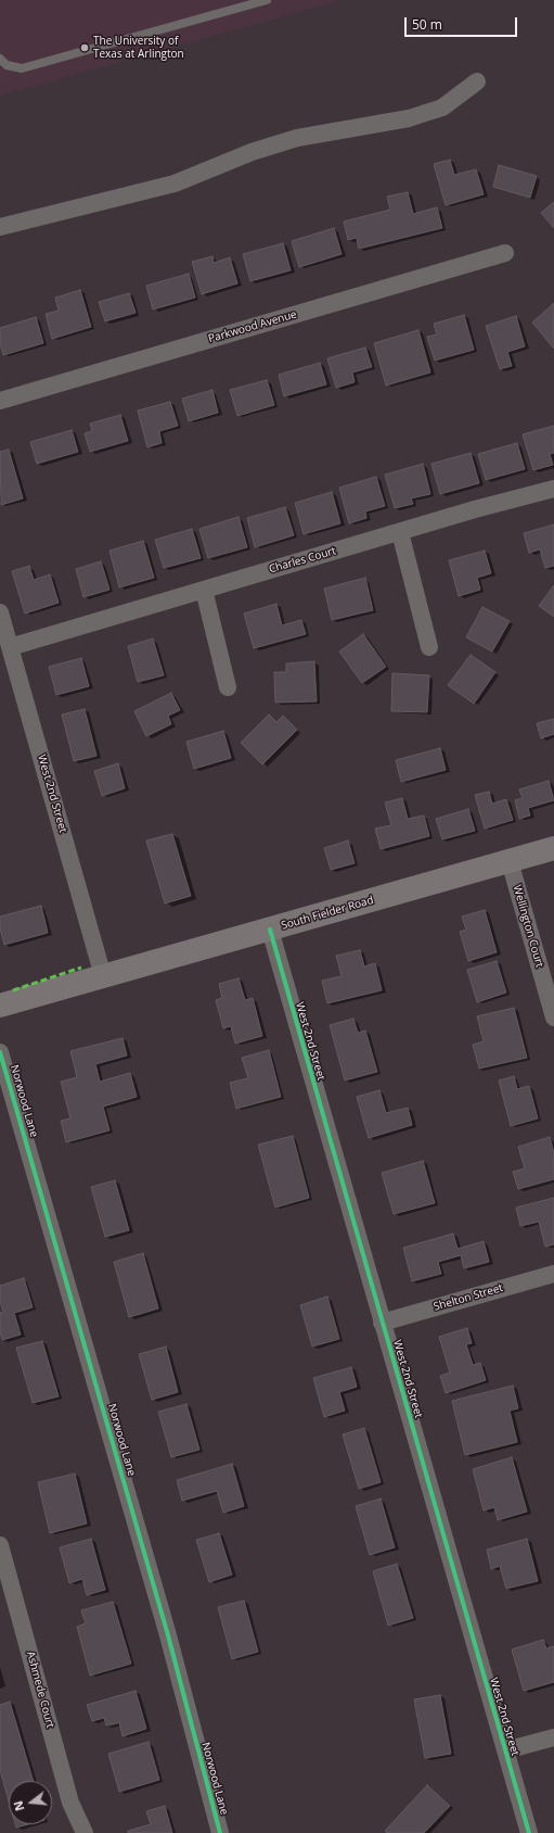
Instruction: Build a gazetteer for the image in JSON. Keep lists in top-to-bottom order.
{
  "streets": {
    "main road": ["South Fielder Road"],
    "street": [
      "Parkwood Avenue",
      "Charles Court",
      "West 2nd Street",
      "Wellington Court",
      "Norwood Lane",
      "Shelton Street",
      "Ashmede Court"
    ]
  },
  "crossings": [
    ["Charles Court", "West 2nd Street"],
    ["West 2nd Street", "South Fielder Road"],
    ["West 2nd Street", "Shelton Street"],
    ["South Fielder Road", "Wellington Court"]
  ],
  "places": ["The University of Texas at Arlington"],
  "scale_bar": "50 m",
  "north": "left"
}
